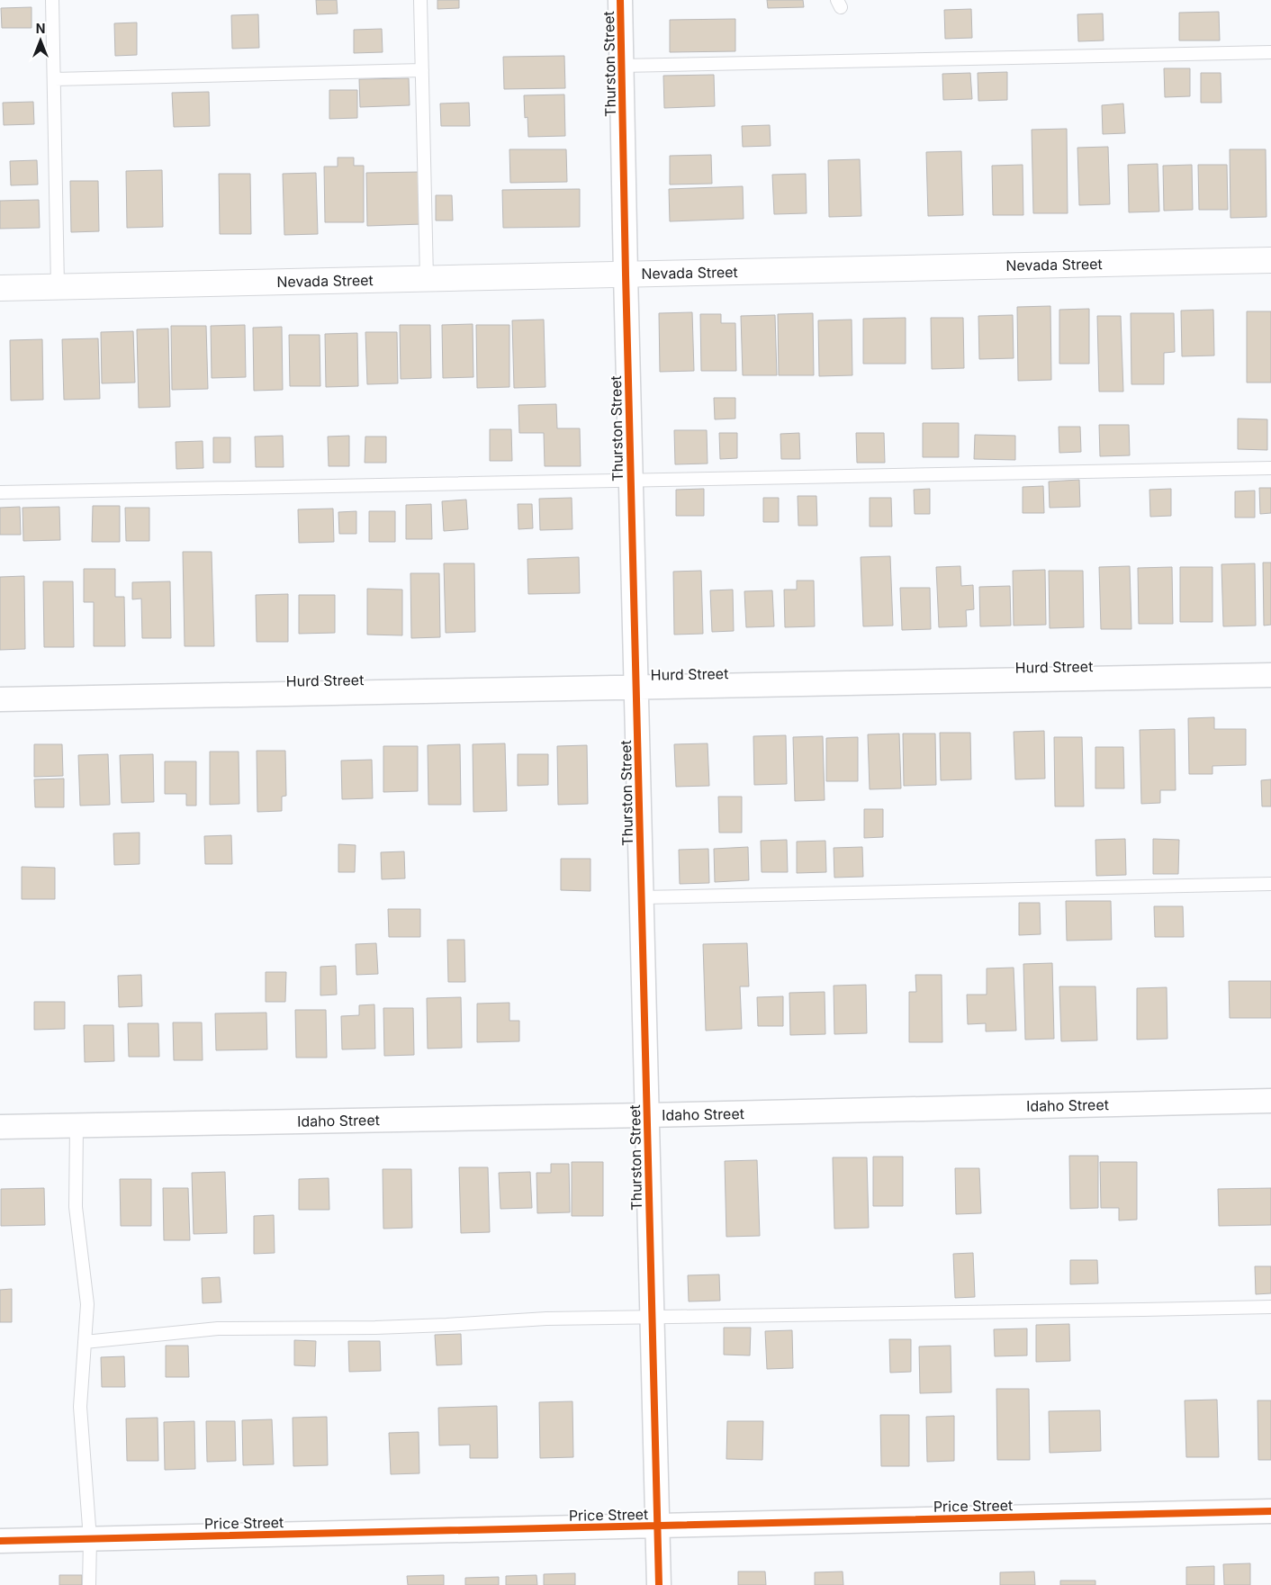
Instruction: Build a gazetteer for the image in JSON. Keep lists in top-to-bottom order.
{
  "streets": {
    "street": [
      "Thurston Street",
      "Nevada Street",
      "Hurd Street",
      "Idaho Street",
      "Price Street"
    ]
  },
  "crossings": [
    ["Thurston Street", "Nevada Street"],
    ["Thurston Street", "Hurd Street"],
    ["Thurston Street", "Idaho Street"],
    ["Thurston Street", "Price Street"]
  ],
  "north": "top"
}
